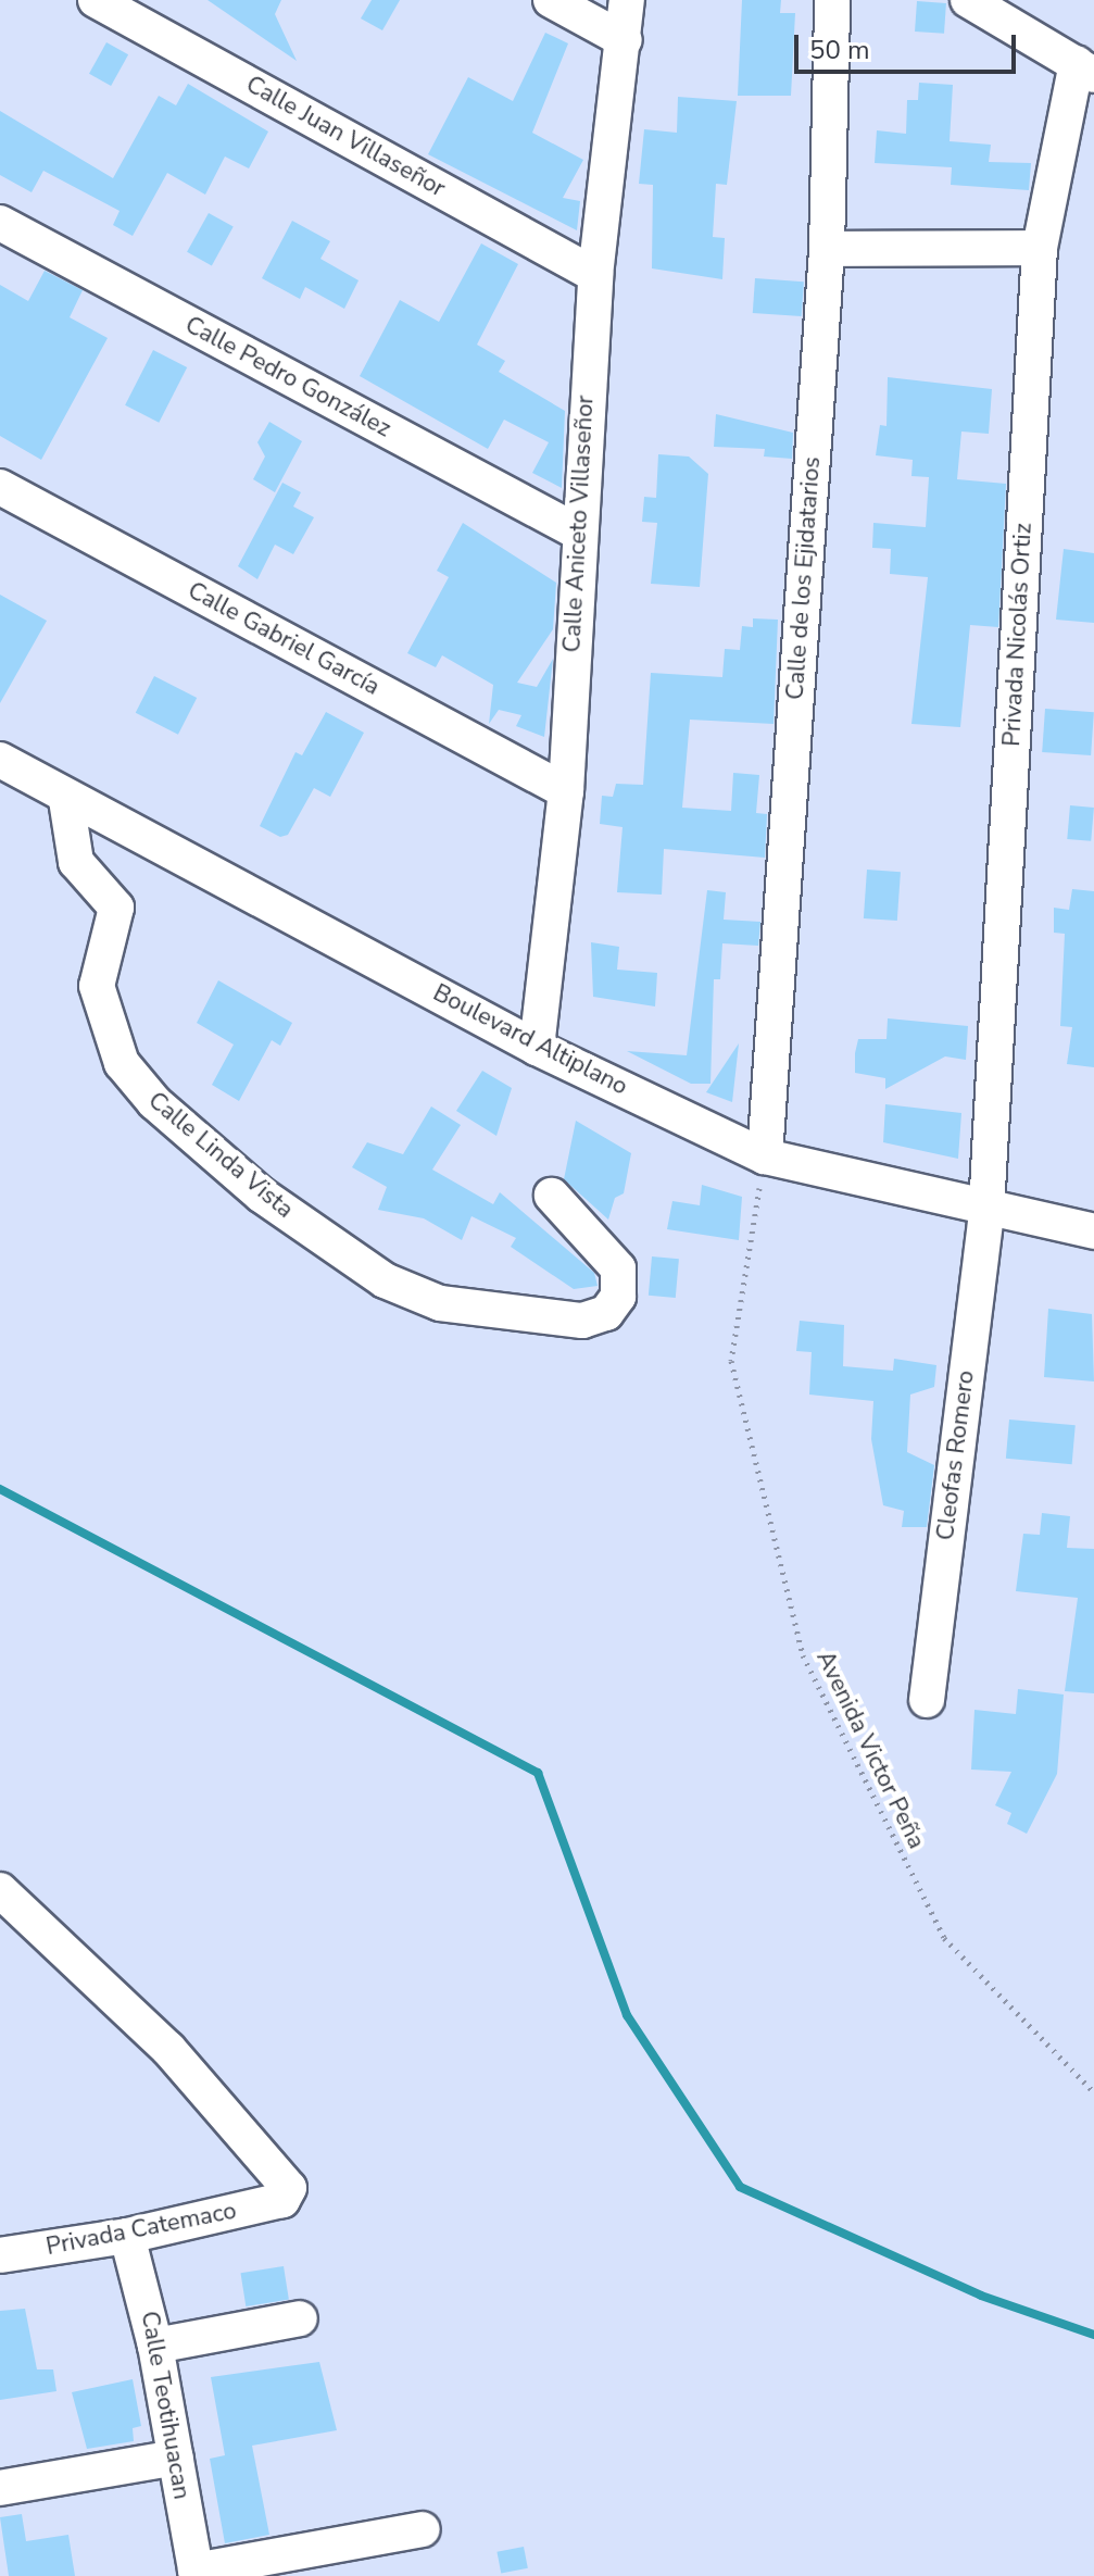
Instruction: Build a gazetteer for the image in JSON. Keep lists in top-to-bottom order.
{
  "streets": {
    "street": [
      "Calle Juan Villaseñor",
      "Calle Pedro González",
      "Calle Aniceto Villaseñor",
      "Calle de los Ejidatarios",
      "Privada Nicolás Ortiz",
      "Calle Gabriel García",
      "Boulevard Altiplano",
      "Calle Linda Vista",
      "Cleofas Romero",
      "Privada Catemaco",
      "Calle Teotihuacan"
    ],
    "path": ["Avenida Victor Peña"]
  },
  "crossings": [
    ["Calle Juan Villaseñor", "Calle Aniceto Villaseñor"],
    ["Calle Pedro González", "Calle Aniceto Villaseñor"],
    ["Calle Aniceto Villaseñor", "Calle Gabriel García"],
    ["Calle Aniceto Villaseñor", "Boulevard Altiplano"],
    ["Calle de los Ejidatarios", "Boulevard Altiplano"],
    ["Calle de los Ejidatarios", "Avenida Victor Peña"],
    ["Privada Nicolás Ortiz", "Boulevard Altiplano"],
    ["Privada Nicolás Ortiz", "Cleofas Romero"],
    ["Boulevard Altiplano", "Calle Linda Vista"],
    ["Boulevard Altiplano", "Cleofas Romero"],
    ["Boulevard Altiplano", "Avenida Victor Peña"],
    ["Privada Catemaco", "Calle Teotihuacan"]
  ],
  "scale_bar": "50 m"
}
